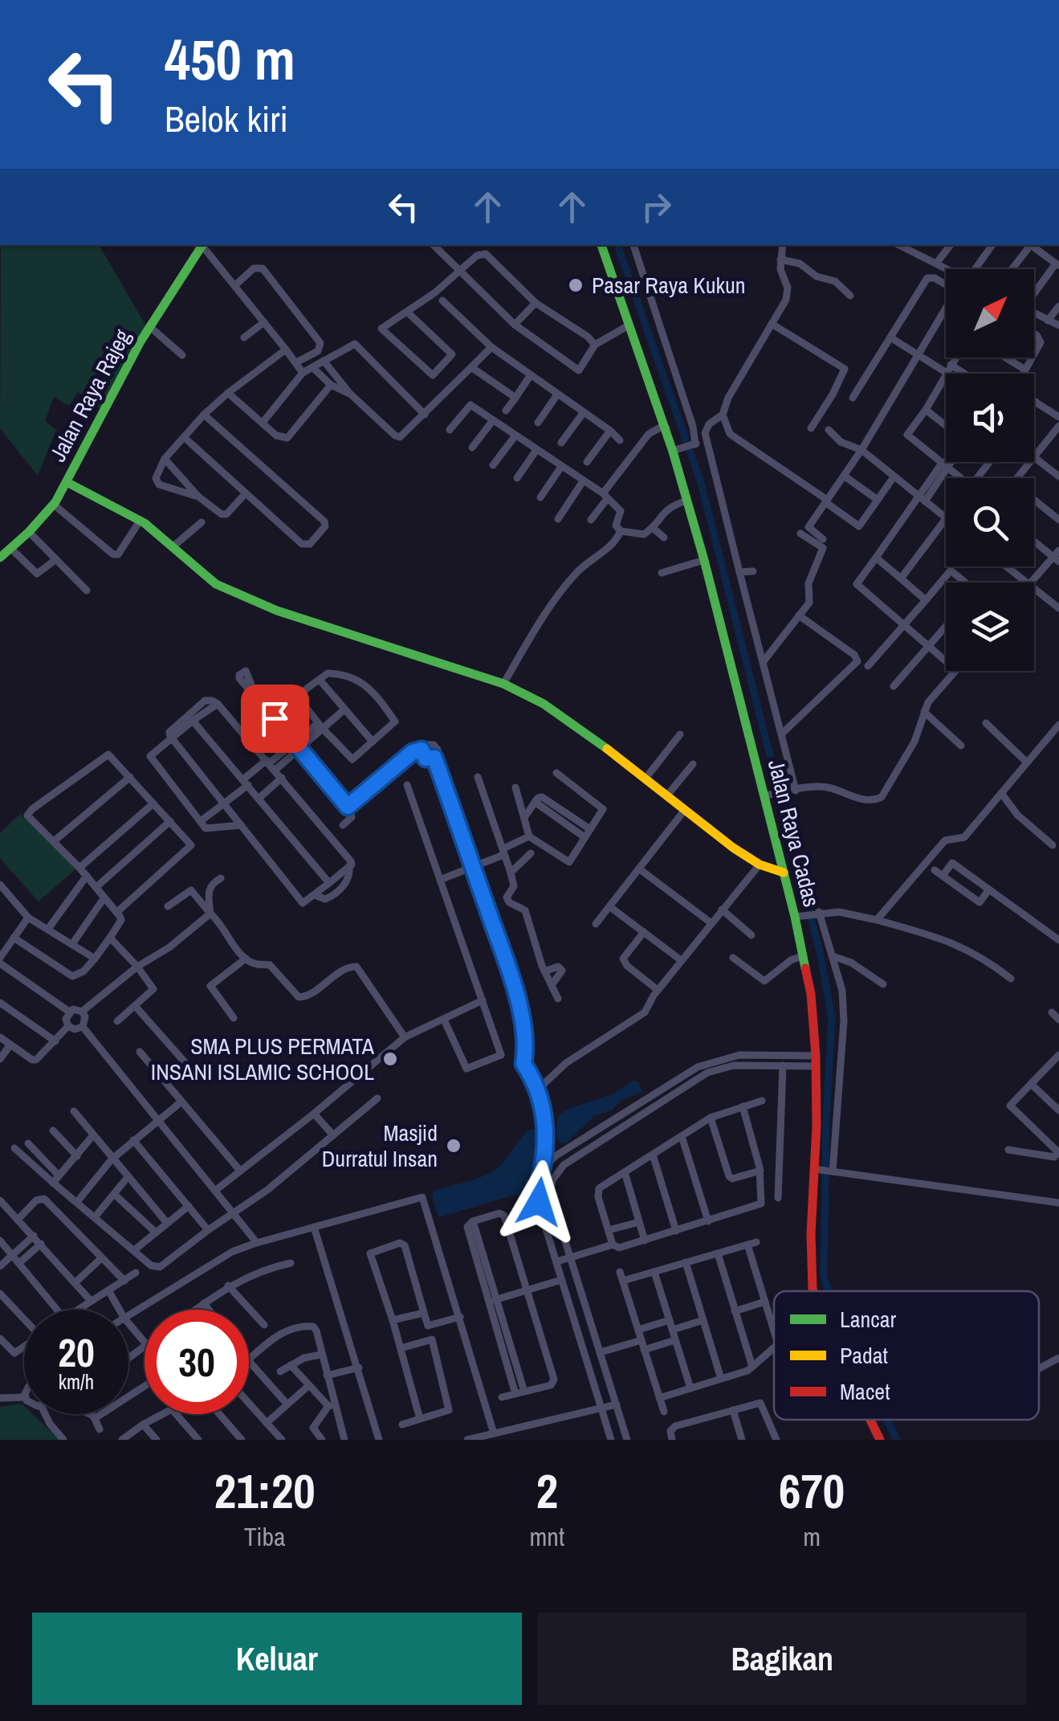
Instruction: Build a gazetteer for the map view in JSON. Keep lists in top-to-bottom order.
{
  "streets": {
    "street": ["Jalan Raya Rajeg", "Jalan Raya Cadas"]
  },
  "places": ["Pasar Raya Kukun", "SMA PLUS PERMATA INSANI ISLAMIC SCHOOL", "Masjid Durratul Insan"],
  "legend": ["Lancar", "Padat", "Macet"],
  "north": "top right",
  "page": {
    "turn": ["450 m", "Belok kiri"],
    "speed": "20 km/h",
    "limit": "30",
    "eta": [
      "21:20",
      "Tiba",
      "2",
      "mnt",
      "670",
      "m"
    ],
    "buttons": ["Keluar", "Bagikan"]
  }
}
